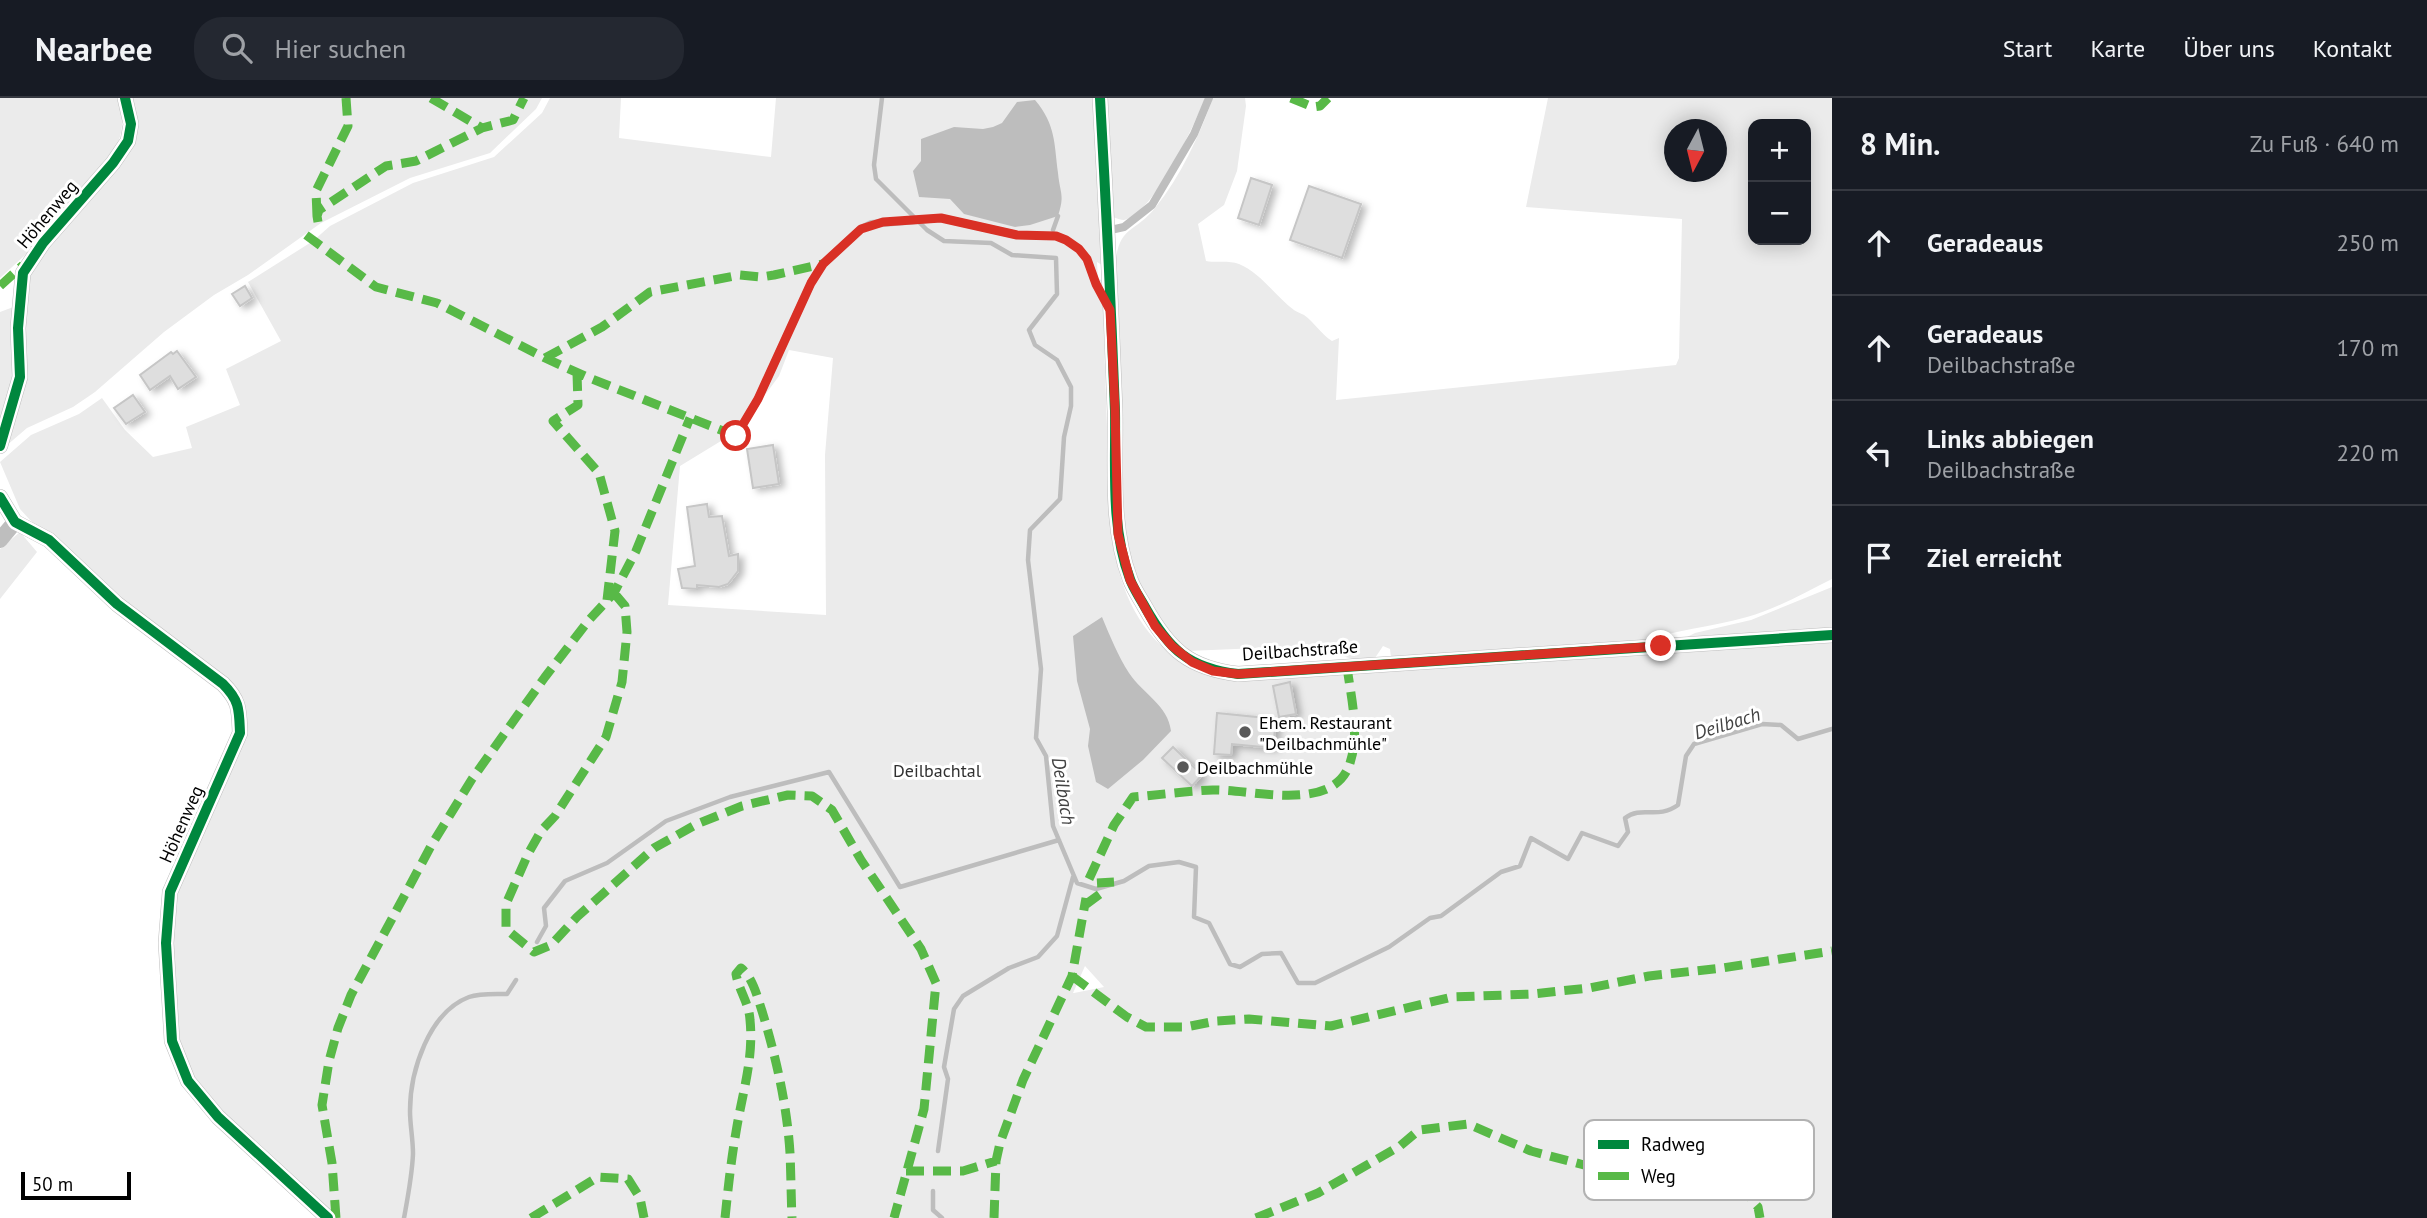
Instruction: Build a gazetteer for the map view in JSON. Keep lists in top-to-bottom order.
{
  "streets": {
    "street": ["Höhenweg", "Deilbachstraße"]
  },
  "water": ["Deilbach"],
  "parks": ["Deilbachtal"],
  "places": ["Ehem. Restaurant \"Deilbachmühle\"", "Deilbachmühle"],
  "legend": ["Radweg", "Weg"],
  "scale_bar": "50 m",
  "north": "bottom",
  "page": {
    "header": "Nearbee",
    "search": "Hier suchen",
    "nav": [
      "Start",
      "Karte",
      "Über uns",
      "Kontakt"
    ],
    "heading": ["8 Min.", "Zu Fuß · 640 m"],
    "map_buttons": ["+", "−"],
    "list": [
      ["Geradeaus", "250 m"],
      ["Geradeaus", "Deilbachstraße", "170 m"],
      ["Links abbiegen", "Deilbachstraße", "220 m"],
      "Ziel erreicht"
    ],
    "scale": "50 m"
  }
}
